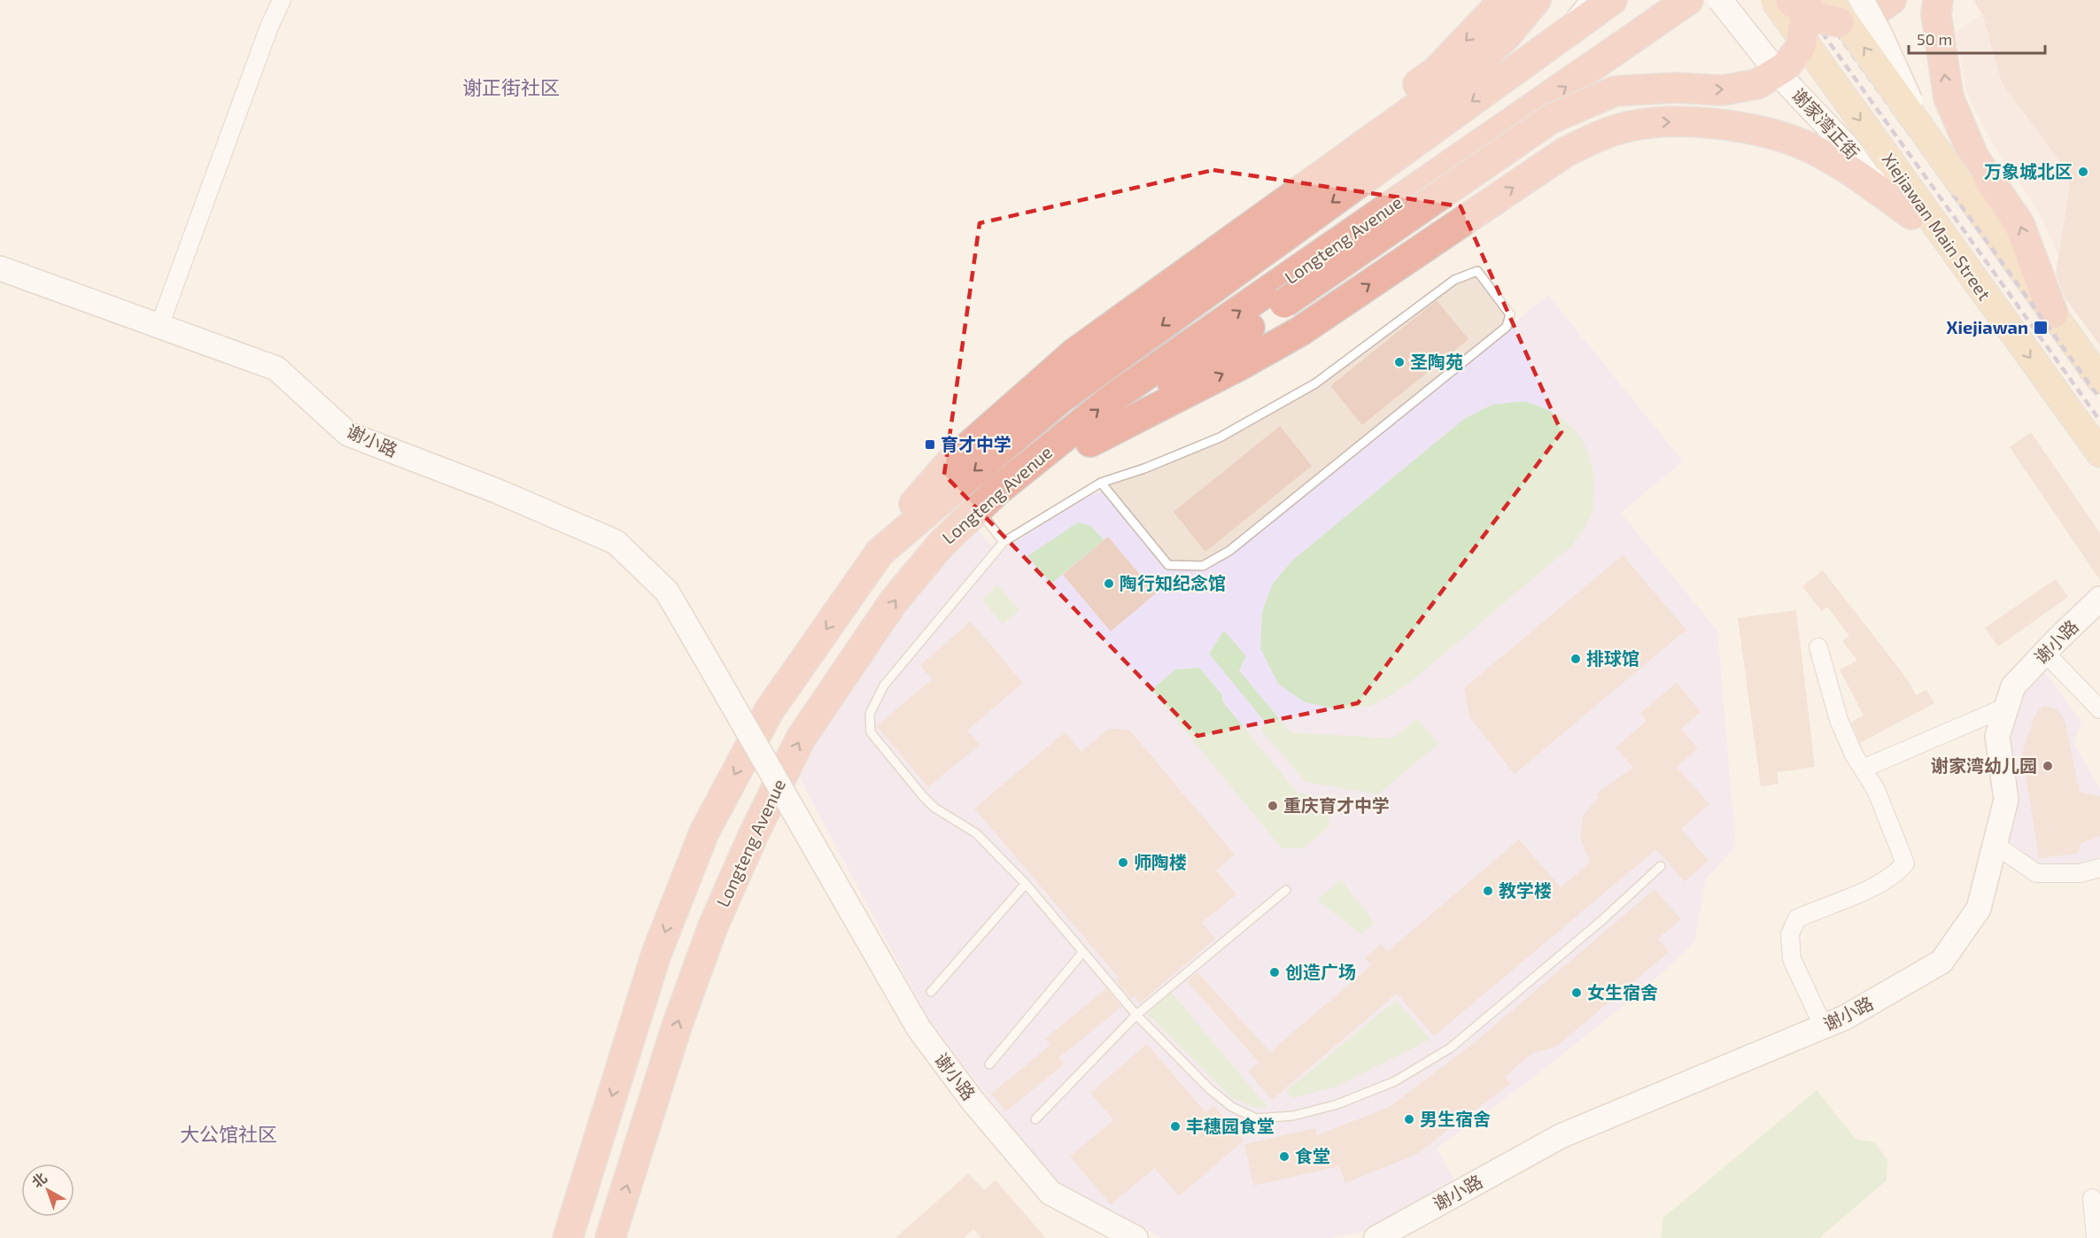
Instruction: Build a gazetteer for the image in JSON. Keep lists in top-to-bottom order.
{
  "streets": {
    "highway": ["Longteng Avenue"],
    "main road": ["Xiejiawan Main Street"],
    "street": ["谢家湾正街", "谢小路"]
  },
  "crossings": [
    ["谢家湾正街", "Xiejiawan Main Street"]
  ],
  "districts": ["谢正街社区", "大公馆社区"],
  "places": {
    "other": [
      "万象城北区",
      "圣陶苑",
      "陶行知纪念馆",
      "排球馆",
      "谢家湾幼儿园",
      "重庆育才中学",
      "师陶楼",
      "教学楼",
      "创造广场",
      "女生宿舍",
      "男生宿舍",
      "丰穗园食堂",
      "食堂"
    ],
    "transit": ["Xiejiawan", "育才中学"]
  },
  "scale_bar": "50 m",
  "north": "top left"
}
